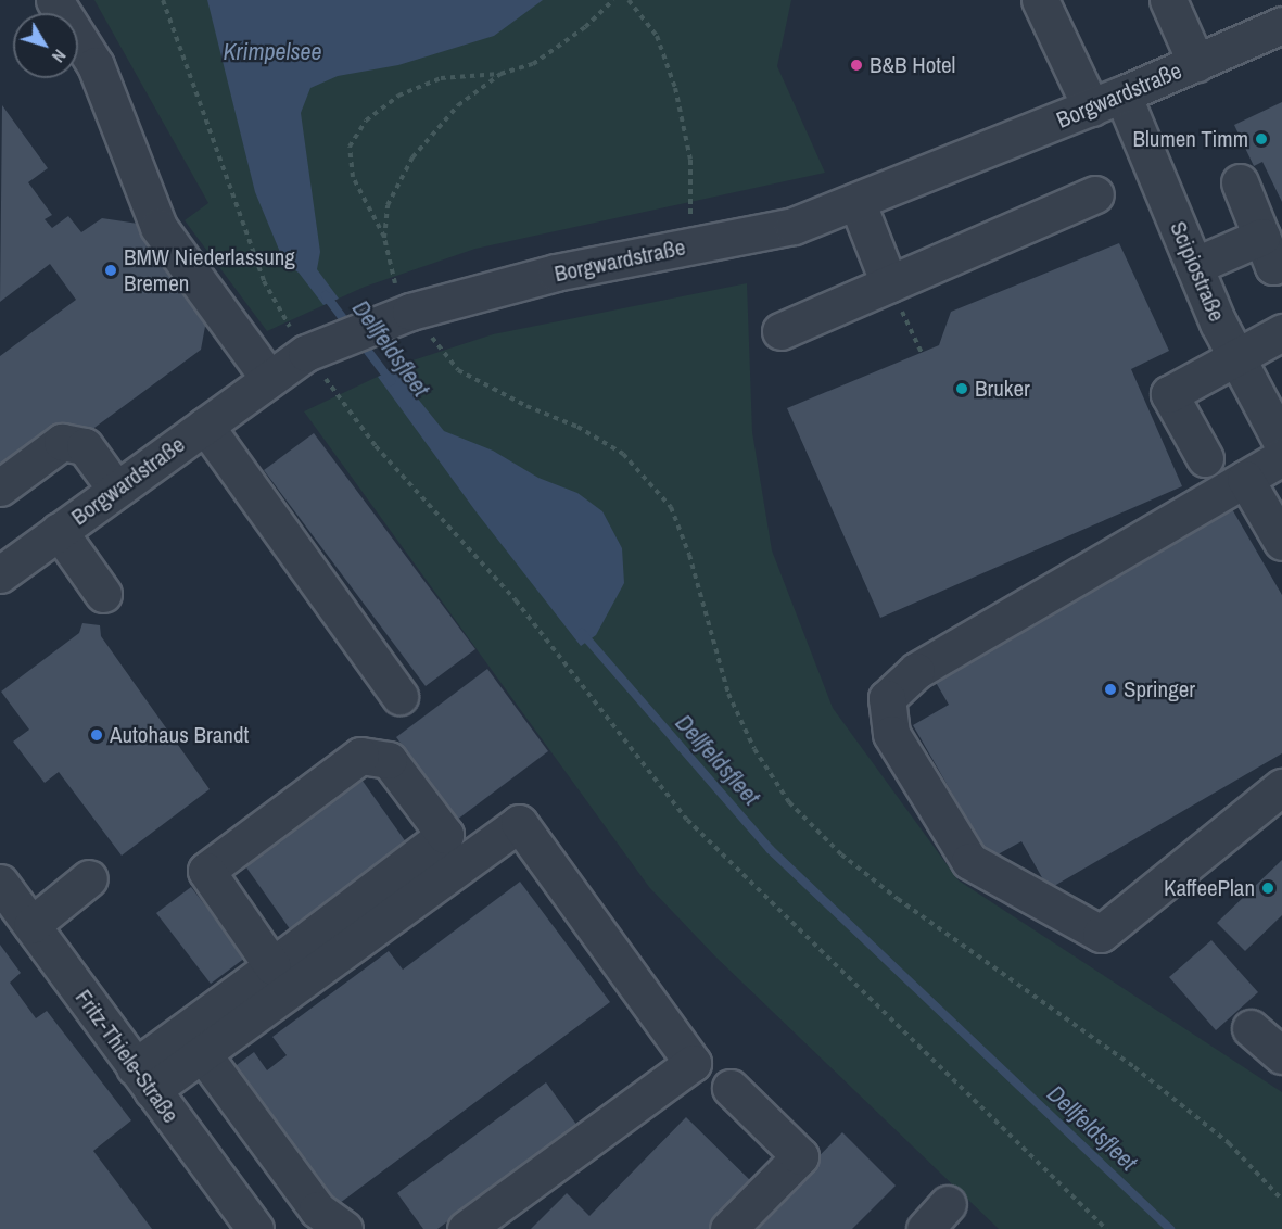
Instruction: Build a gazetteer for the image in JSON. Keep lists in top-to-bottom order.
{
  "streets": {
    "street": ["Borgwardstraße", "Scipiostraße", "Fritz-Thiele-Straße"]
  },
  "crossings": [
    ["Borgwardstraße", "Scipiostraße"]
  ],
  "water": ["Krimpelsee", "Dellfeldsfleet"],
  "places": [
    "B&B Hotel",
    "Blumen Timm",
    "BMW Niederlassung Bremen",
    "Bruker",
    "Springer",
    "Autohaus Brandt",
    "KaffeePlan"
  ],
  "north": "bottom right"
}
